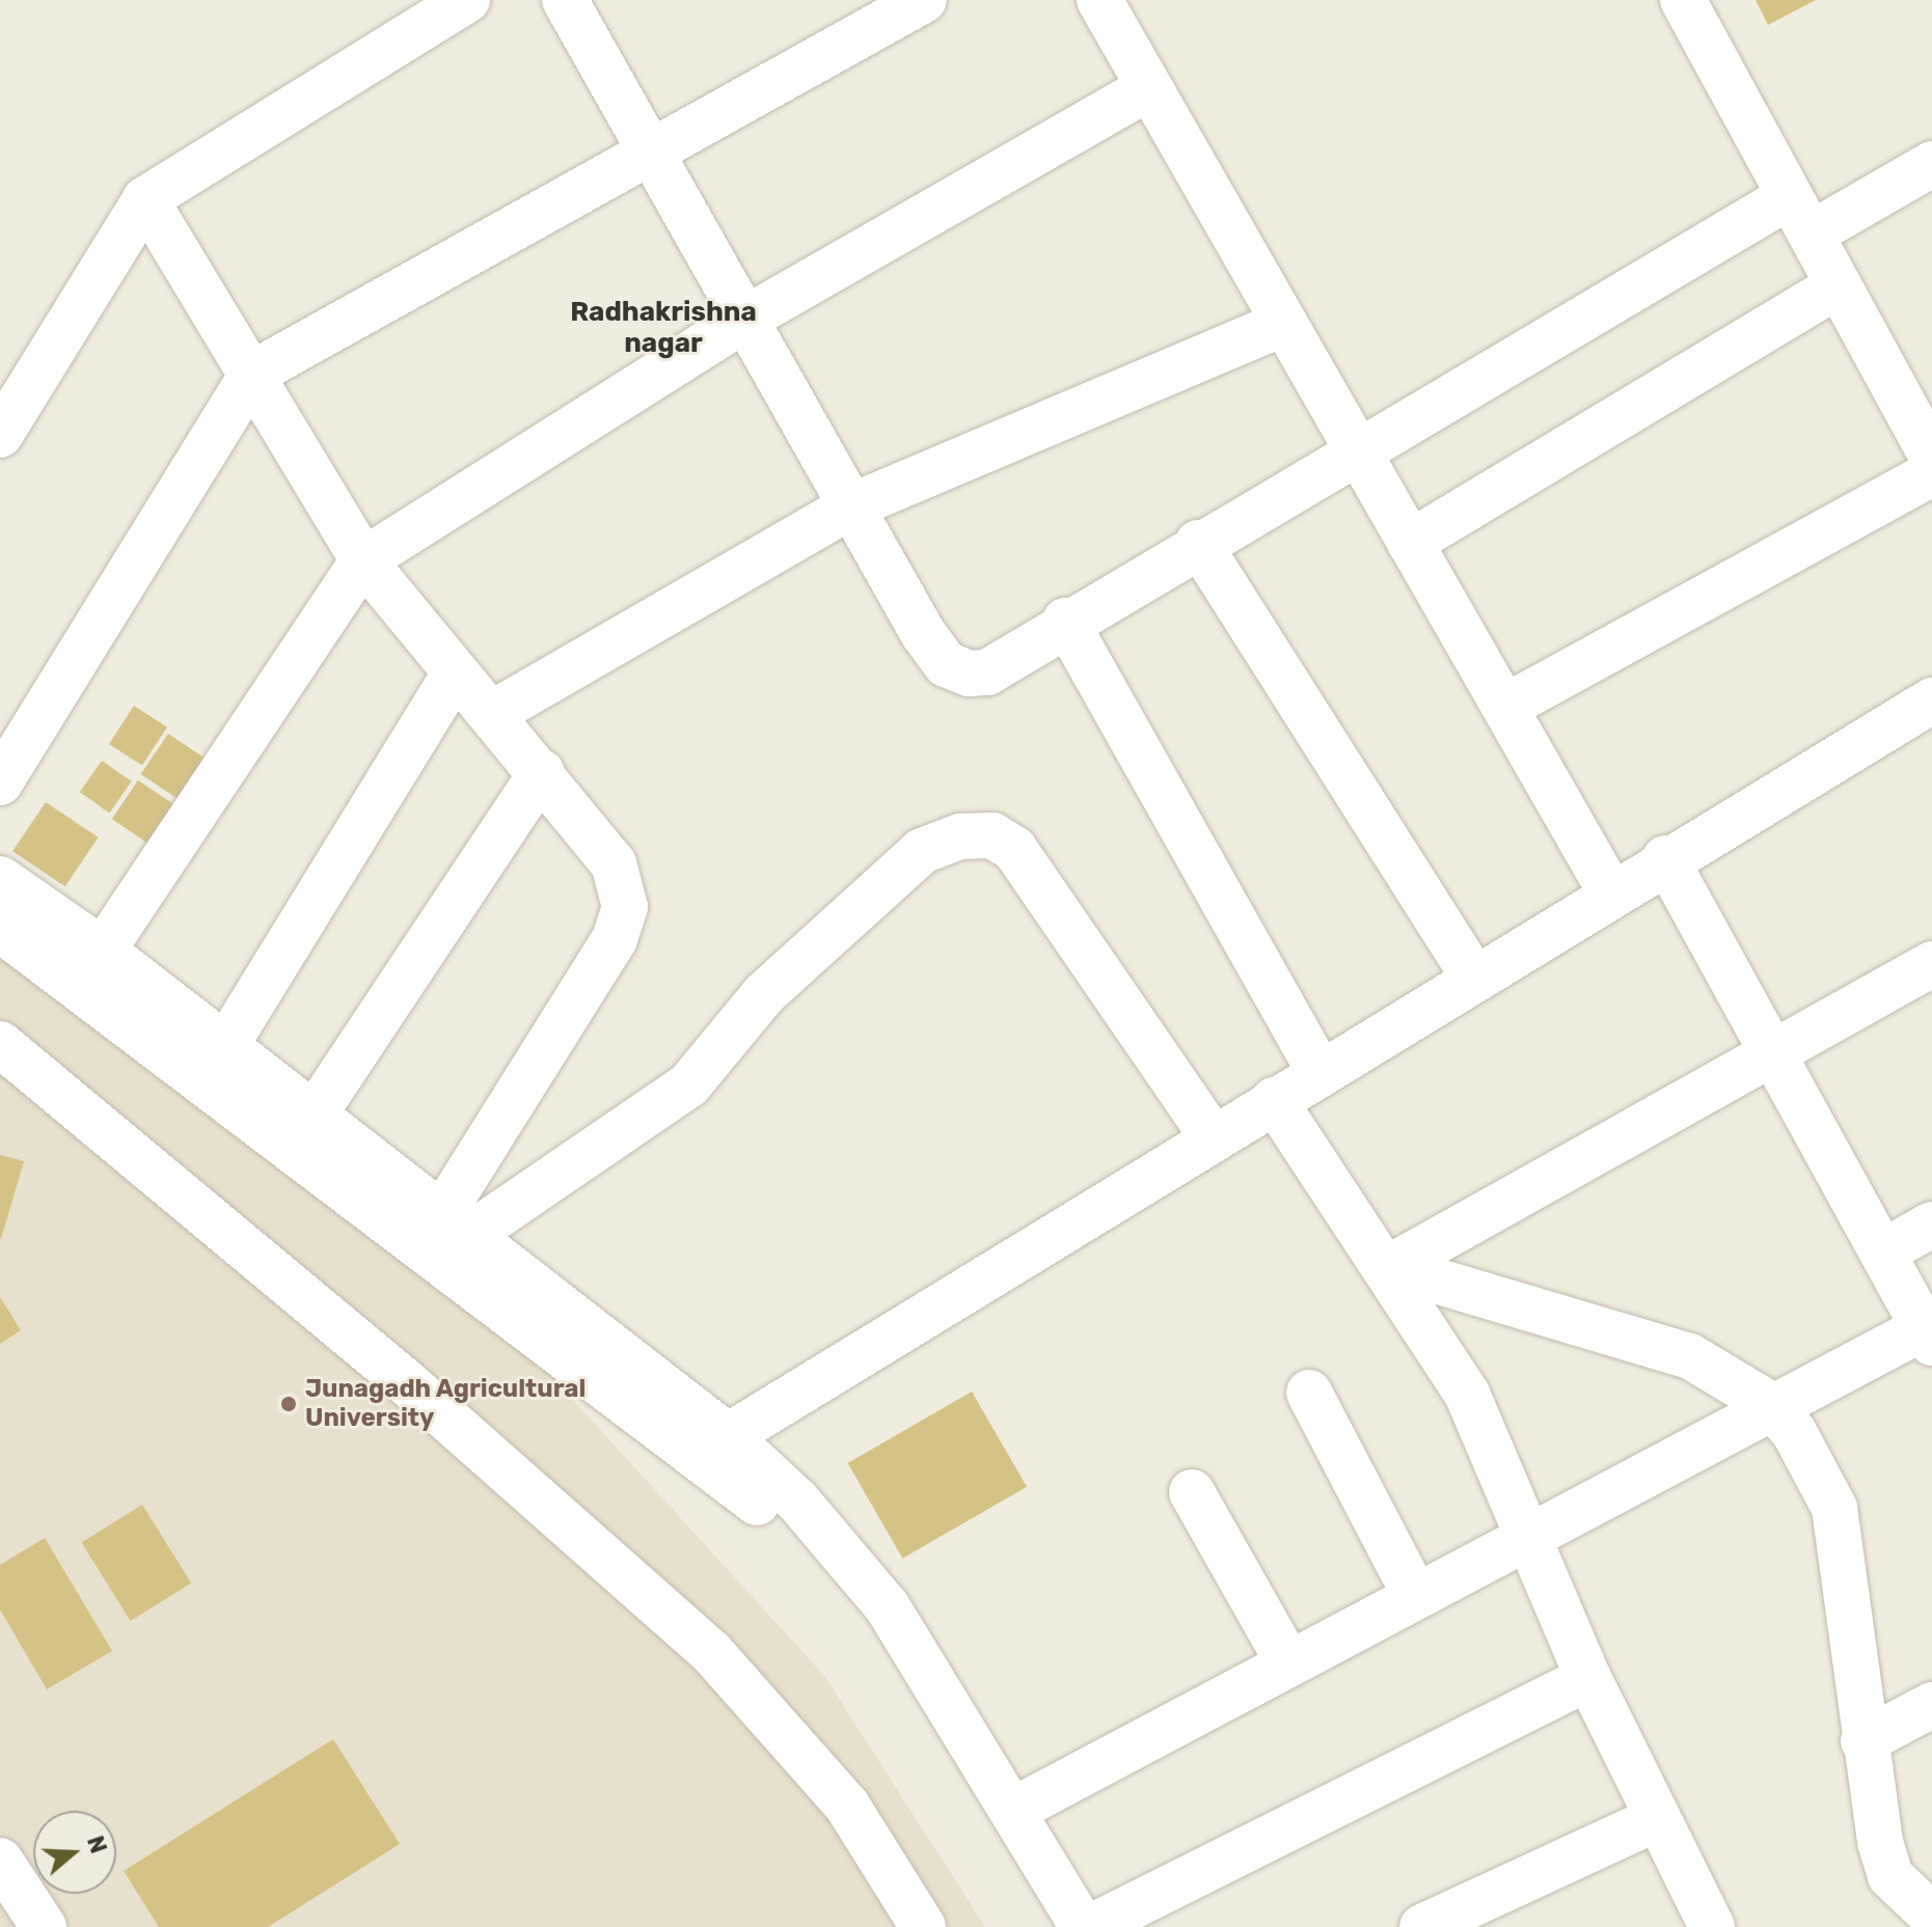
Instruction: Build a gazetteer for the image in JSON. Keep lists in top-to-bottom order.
{
  "districts": ["Radhakrishna nagar"],
  "places": ["Junagadh Agricultural University"],
  "north": "right"
}
